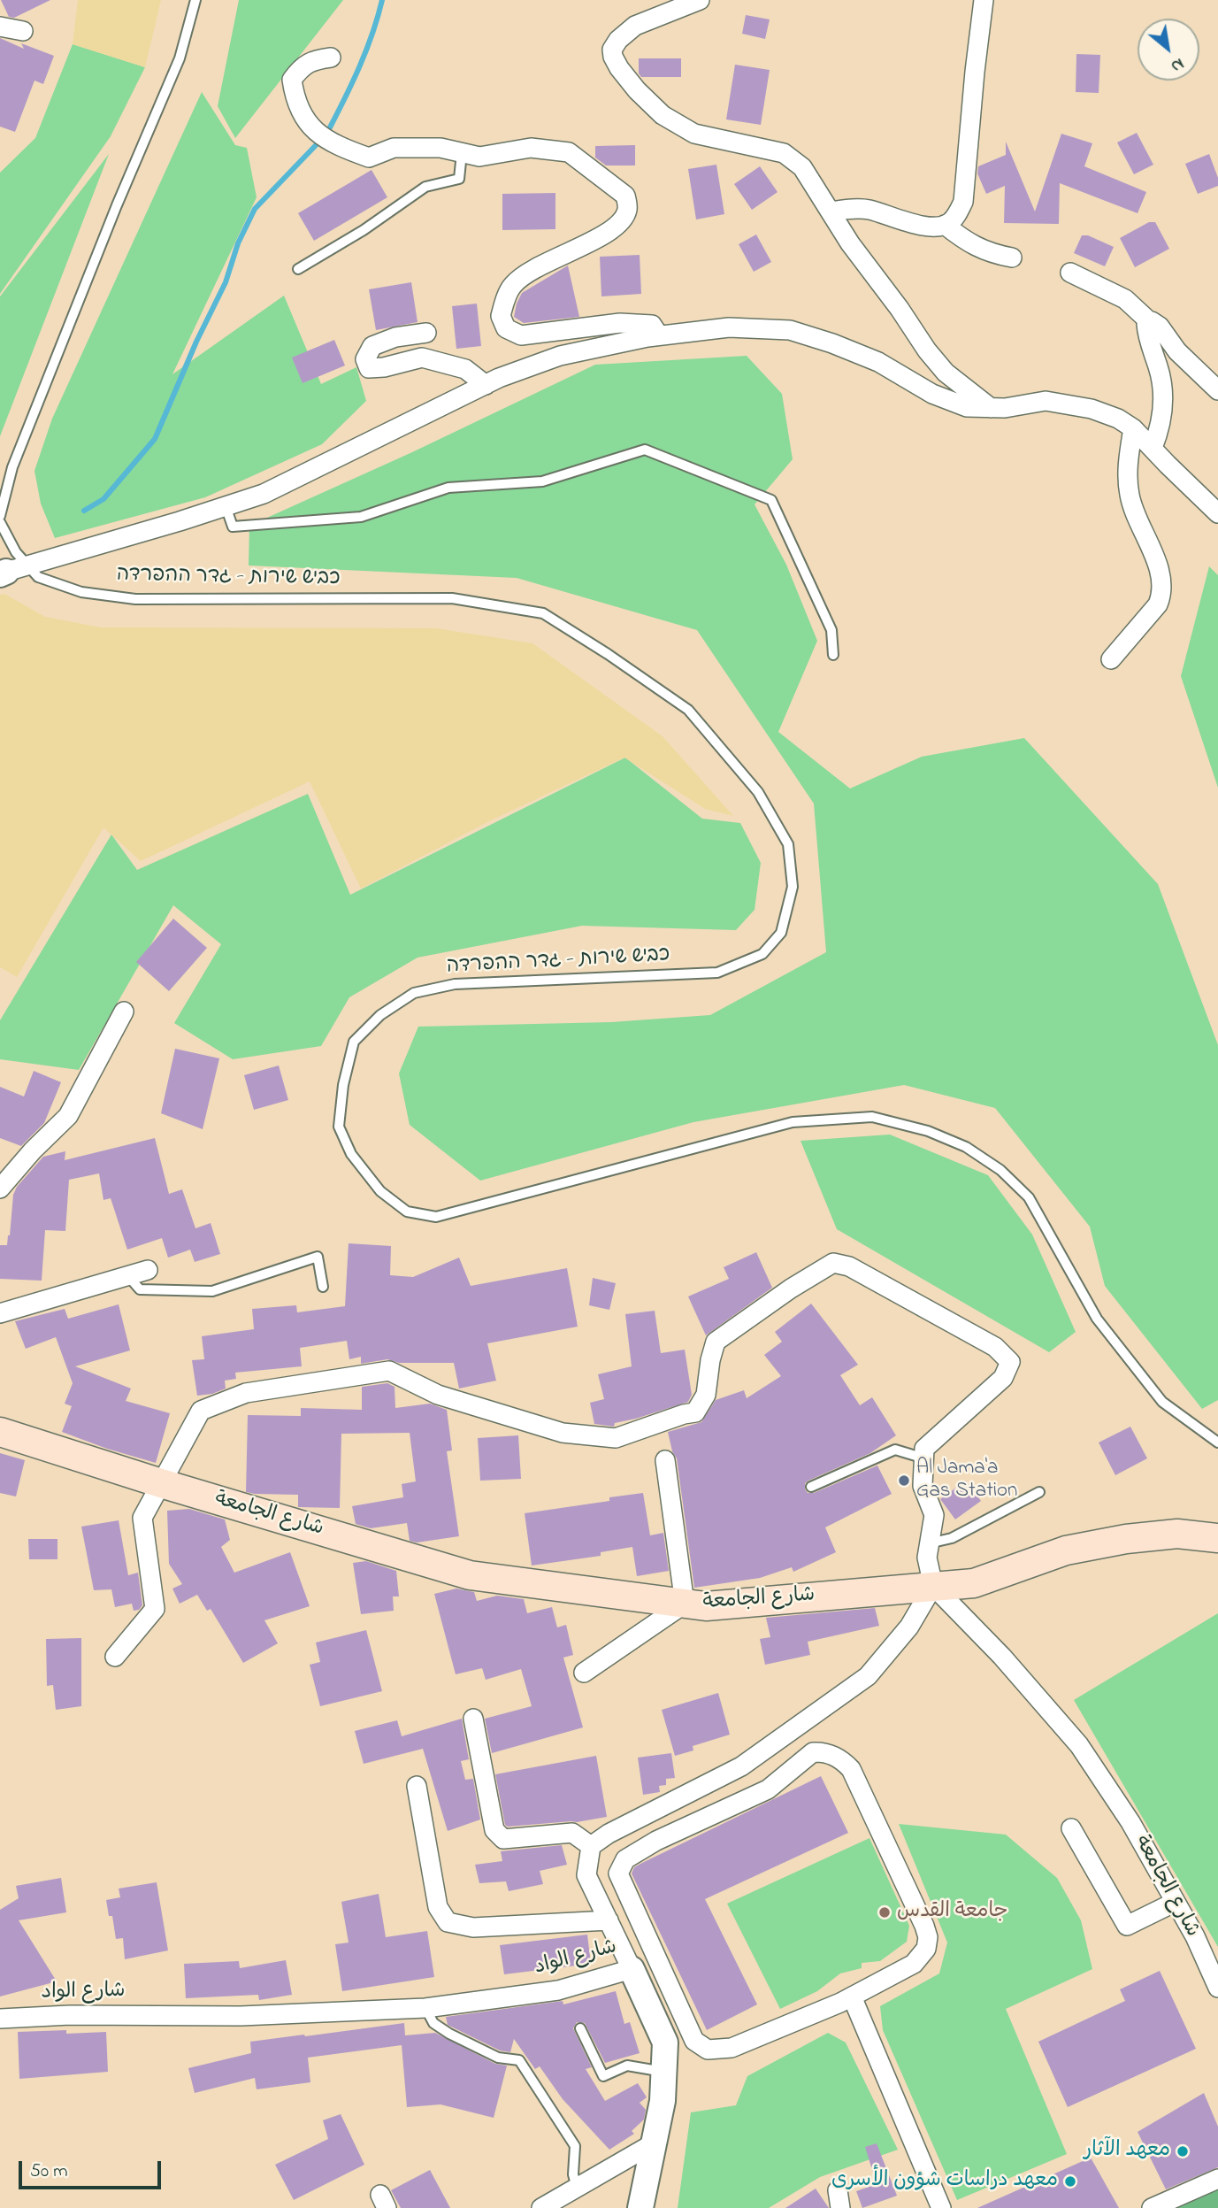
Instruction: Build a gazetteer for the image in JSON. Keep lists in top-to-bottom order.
{
  "streets": {
    "main road": ["شارع الجامعة"],
    "street": ["شارع الواد"],
    "lane": ["כביש שירות - גדר ההפרדה"]
  },
  "places": [
    "Al Jama'a Gas Station",
    "جامعة القدس",
    "معهد الآثار",
    "معهد دراسات شؤون الأسرى"
  ],
  "scale_bar": "50 m",
  "north": "bottom right"
}
